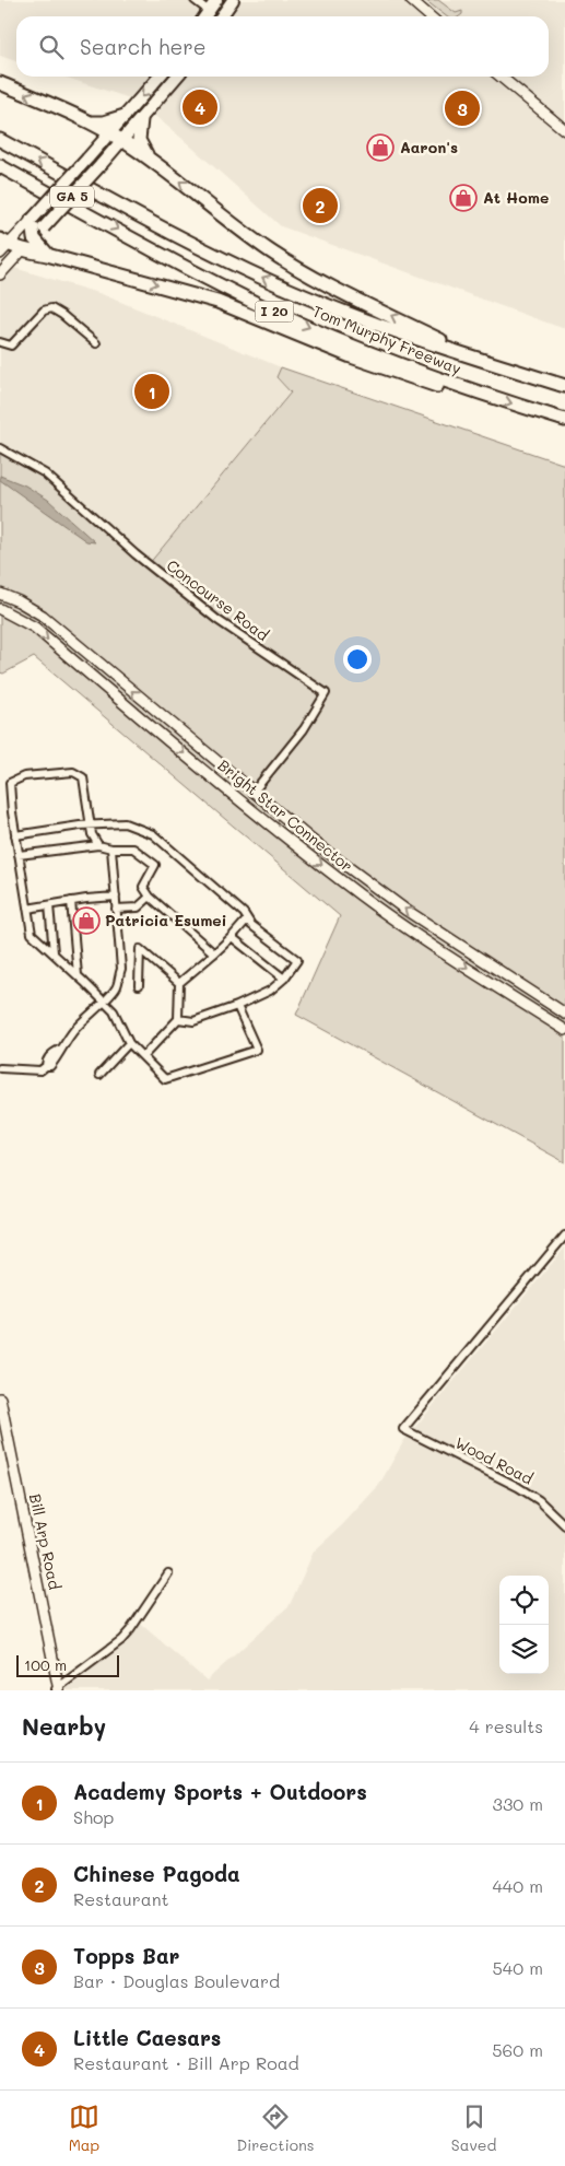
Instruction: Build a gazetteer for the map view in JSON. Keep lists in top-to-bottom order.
{
  "streets": {
    "highway": ["I 20", "Tom Murphy Freeway"],
    "main road": ["GA 5"],
    "street": [
      "Concourse Road",
      "Bright Star Connector",
      "Wood Road",
      "Bill Arp Road"
    ]
  },
  "crossings": [
    ["Concourse Road", "Bright Star Connector"]
  ],
  "places": {
    "shop": ["Aaron's", "At Home", "Patricia Esumei"]
  },
  "scale_bar": "100 m",
  "page": {
    "search": "Search here",
    "pins": [
      "4",
      "3",
      "2",
      "1"
    ],
    "scale": "100 m",
    "heading": ["Nearby", "4 results"],
    "list": [
      {
        "mark": "1",
        "name": "Academy Sports + Outdoors",
        "note": "Shop",
        "value": "330 m"
      },
      {
        "mark": "2",
        "name": "Chinese Pagoda",
        "note": "Restaurant",
        "value": "440 m"
      },
      {
        "mark": "3",
        "name": "Topps Bar",
        "note": "Bar · Douglas Boulevard",
        "value": "540 m"
      },
      {
        "mark": "4",
        "name": "Little Caesars",
        "note": "Restaurant · Bill Arp Road",
        "value": "560 m"
      }
    ],
    "nav": ["Map", "Directions", "Saved"]
  }
}
